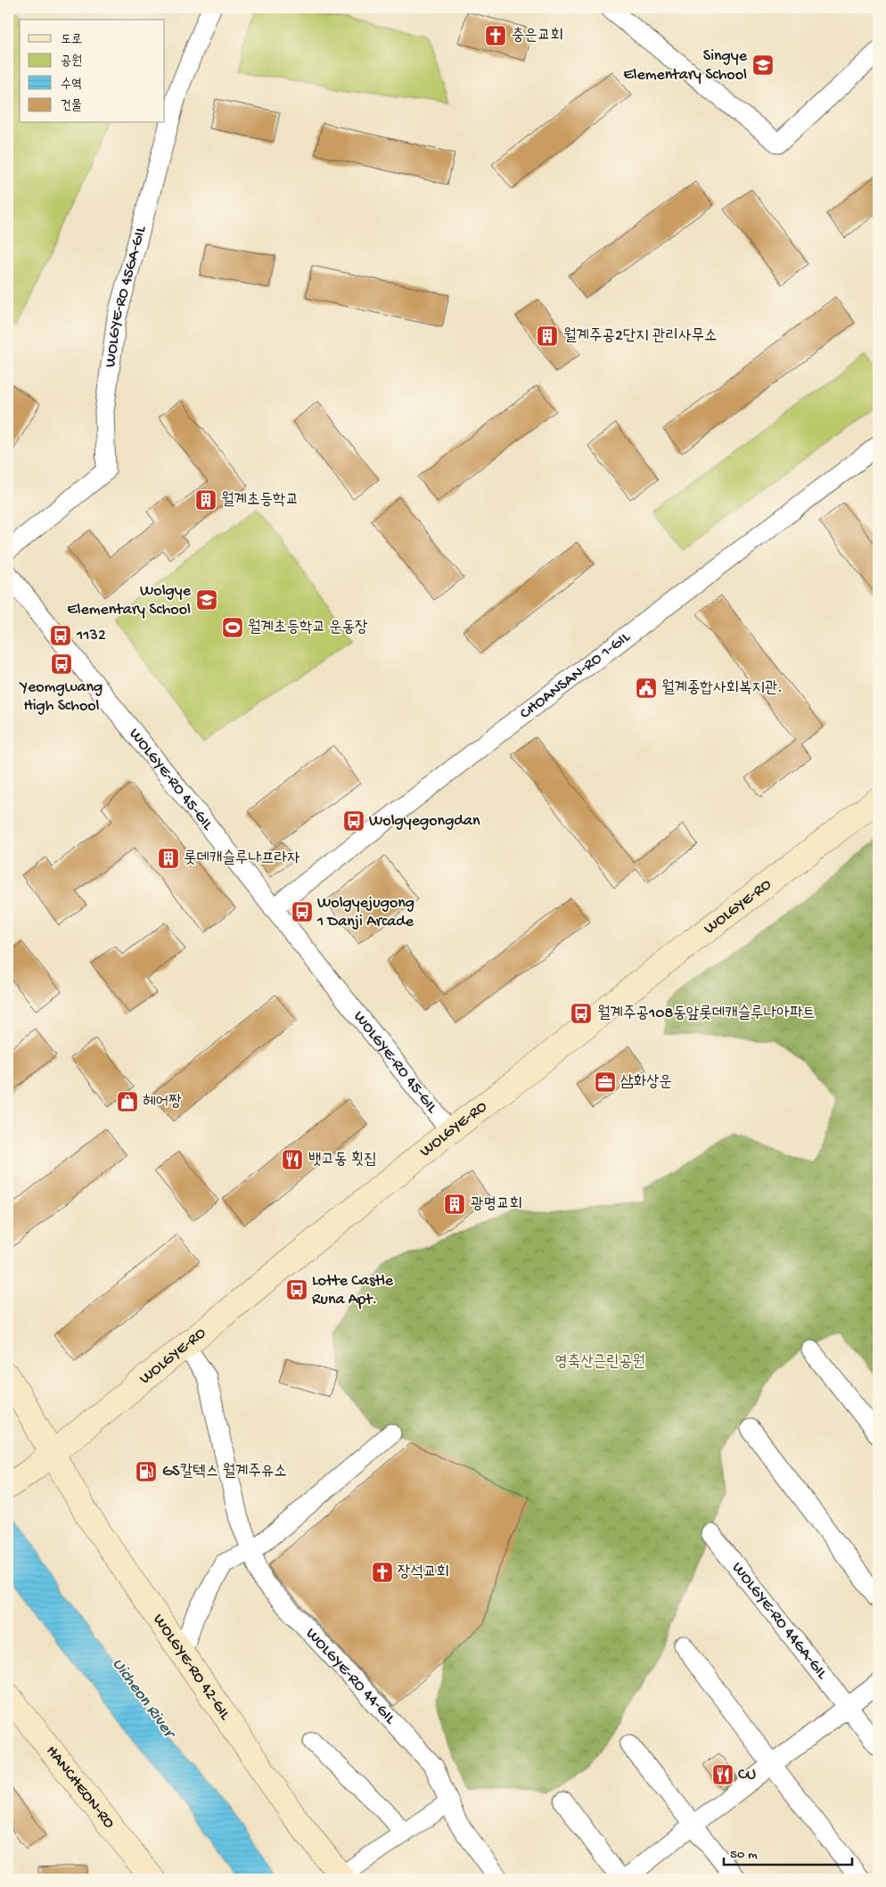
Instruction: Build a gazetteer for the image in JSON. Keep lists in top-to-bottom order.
{
  "streets": {
    "main road": ["WOLGYE-RO", "WOLGYE-RO 42-GIL", "HANCHEON-RO"],
    "street": [
      "WOLGYE-RO 45GA-GIL",
      "CHOANSAN-RO 1-GIL",
      "WOLGYE-RO 45-GIL",
      "WOLGYE-RO 44GA-GIL",
      "WOLGYE-RO 44-GIL"
    ]
  },
  "crossings": [
    ["CHOANSAN-RO 1-GIL", "WOLGYE-RO 45-GIL"],
    ["WOLGYE-RO 45-GIL", "WOLGYE-RO"],
    ["WOLGYE-RO", "WOLGYE-RO 42-GIL"],
    ["WOLGYE-RO", "WOLGYE-RO 44-GIL"]
  ],
  "water": ["Uicheon River"],
  "parks": ["영축산근린공원"],
  "places": {
    "church": ["충은교회", "장석교회"],
    "school or university": ["Singye Elementary School", "Wolgye Elementary School"],
    "building": [
      "월계주공2단지 관리사무소",
      "월계초등학교",
      "롯데캐슬루나프라자",
      "광명교회"
    ],
    "sports": ["월계초등학교 운동장"],
    "bus stop": [
      "1132",
      "Yeomgwang High School",
      "Wolgyegongdan",
      "Wolgyejugong 1 Danji Arcade",
      "월계주공108동앞롯데캐슬루나아파트",
      "Lotte Castle Runa Apt."
    ],
    "public building": ["월계종합사회복지관."],
    "office": ["삼화상운"],
    "shop": ["헤어짱"],
    "restaurant": ["뱃고동 횟집", "CU"],
    "fuel station": ["GS칼텍스 월계주유소"]
  },
  "legend": [
    "도로",
    "공원",
    "수역",
    "건물"
  ],
  "scale_bar": "50 m"
}
